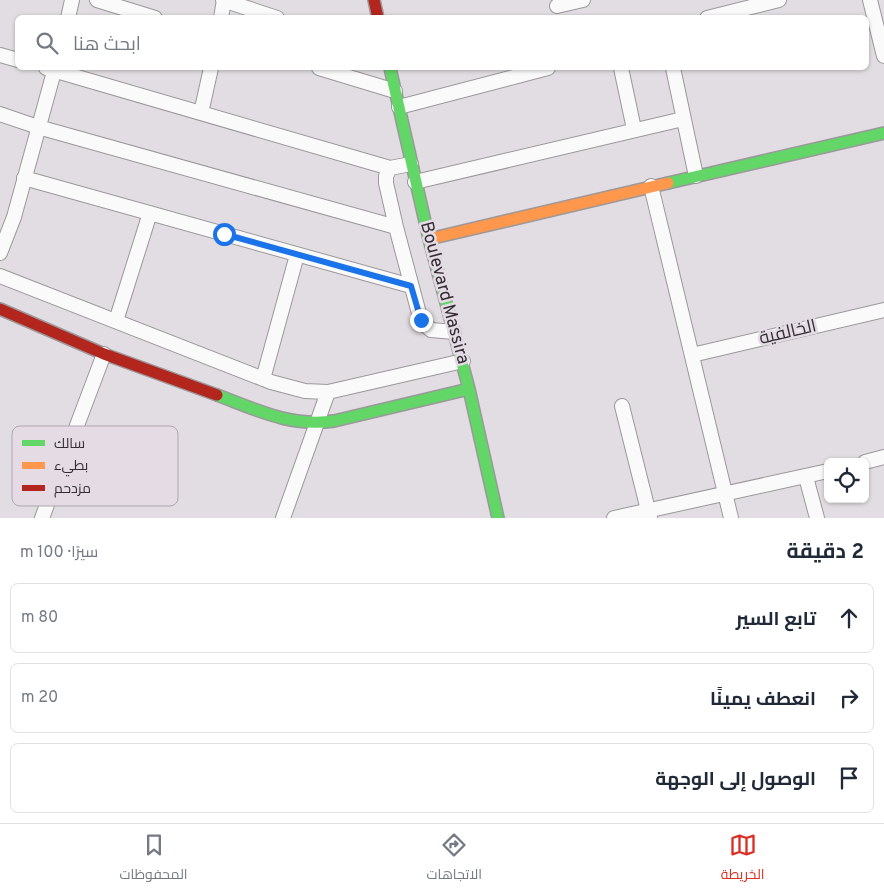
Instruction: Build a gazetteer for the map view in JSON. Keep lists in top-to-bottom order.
{
  "streets": {
    "street": ["Boulevard Massira", "الخالفية"]
  },
  "legend": ["سالك", "بطيء", "مزدحم"],
  "page": {
    "search": "ابحث هنا",
    "heading": ["2 دقيقة", "سيرًا · 100 m"],
    "list": [
      ["تابع السير", "80 m"],
      ["انعطف يمينًا", "20 m"],
      "الوصول إلى الوجهة"
    ],
    "nav": ["الخريطة", "الاتجاهات", "المحفوظات"]
  }
}
